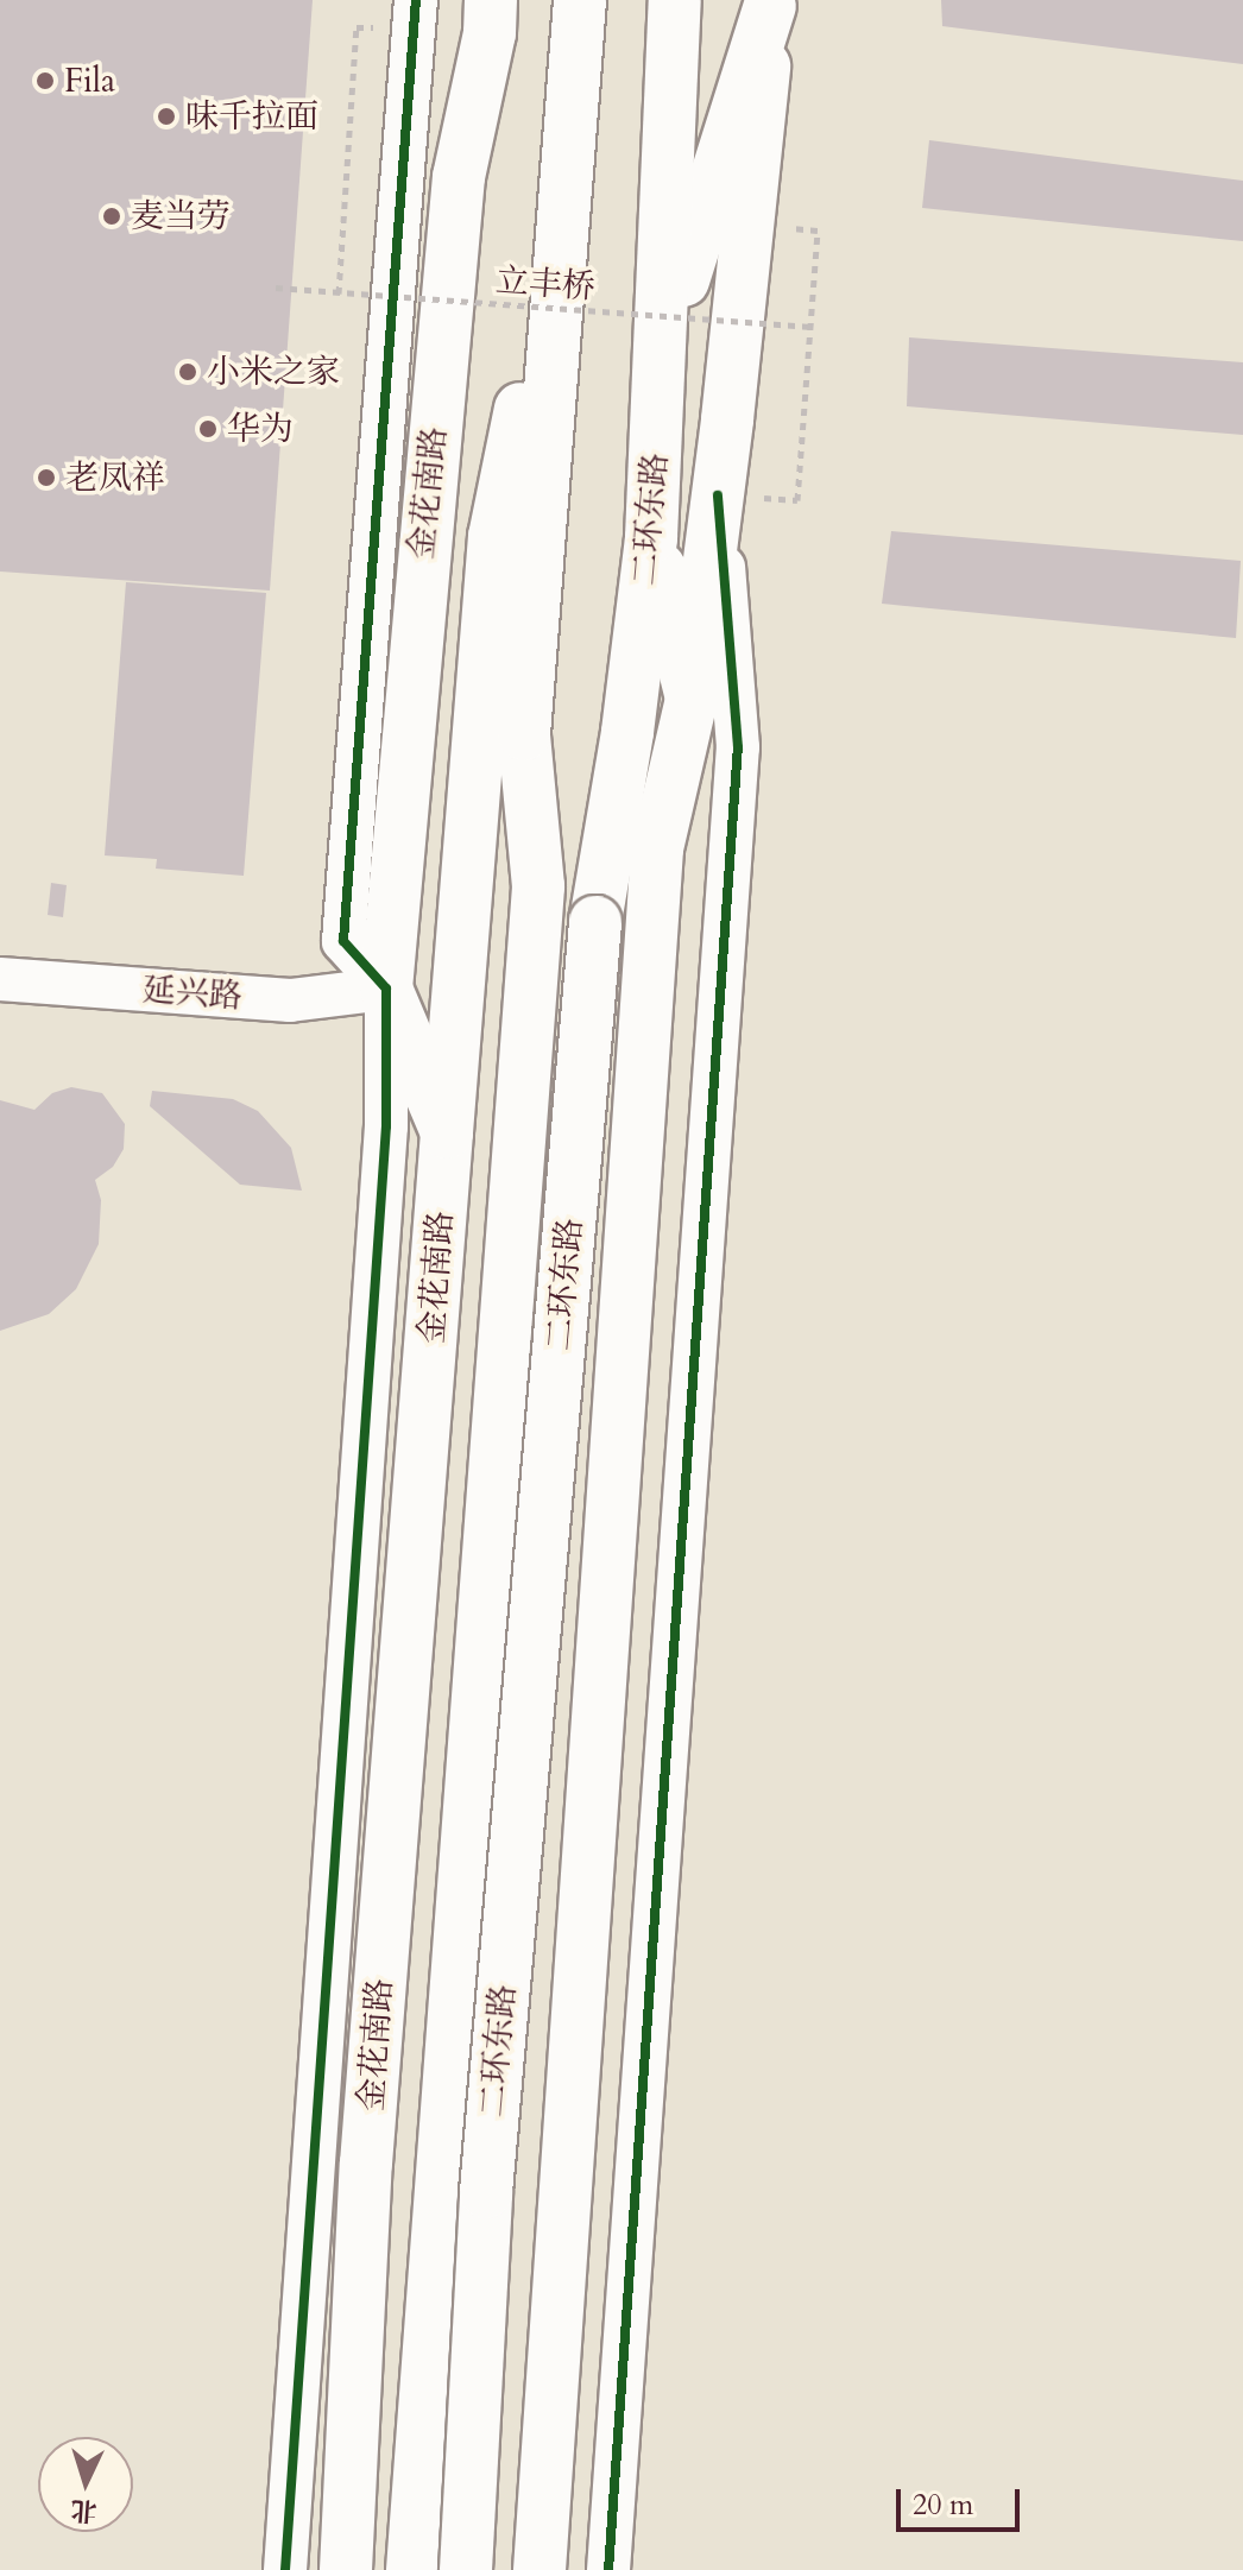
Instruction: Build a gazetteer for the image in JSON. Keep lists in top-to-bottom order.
{
  "streets": {
    "main road": ["金花南路", "二环东路"],
    "street": ["延兴路"],
    "path": ["立丰桥"]
  },
  "crossings": [
    ["金花南路", "延兴路"]
  ],
  "places": [
    "Fila",
    "味千拉面",
    "麦当劳",
    "小米之家",
    "华为",
    "老凤祥"
  ],
  "scale_bar": "20 m",
  "north": "bottom"
}
